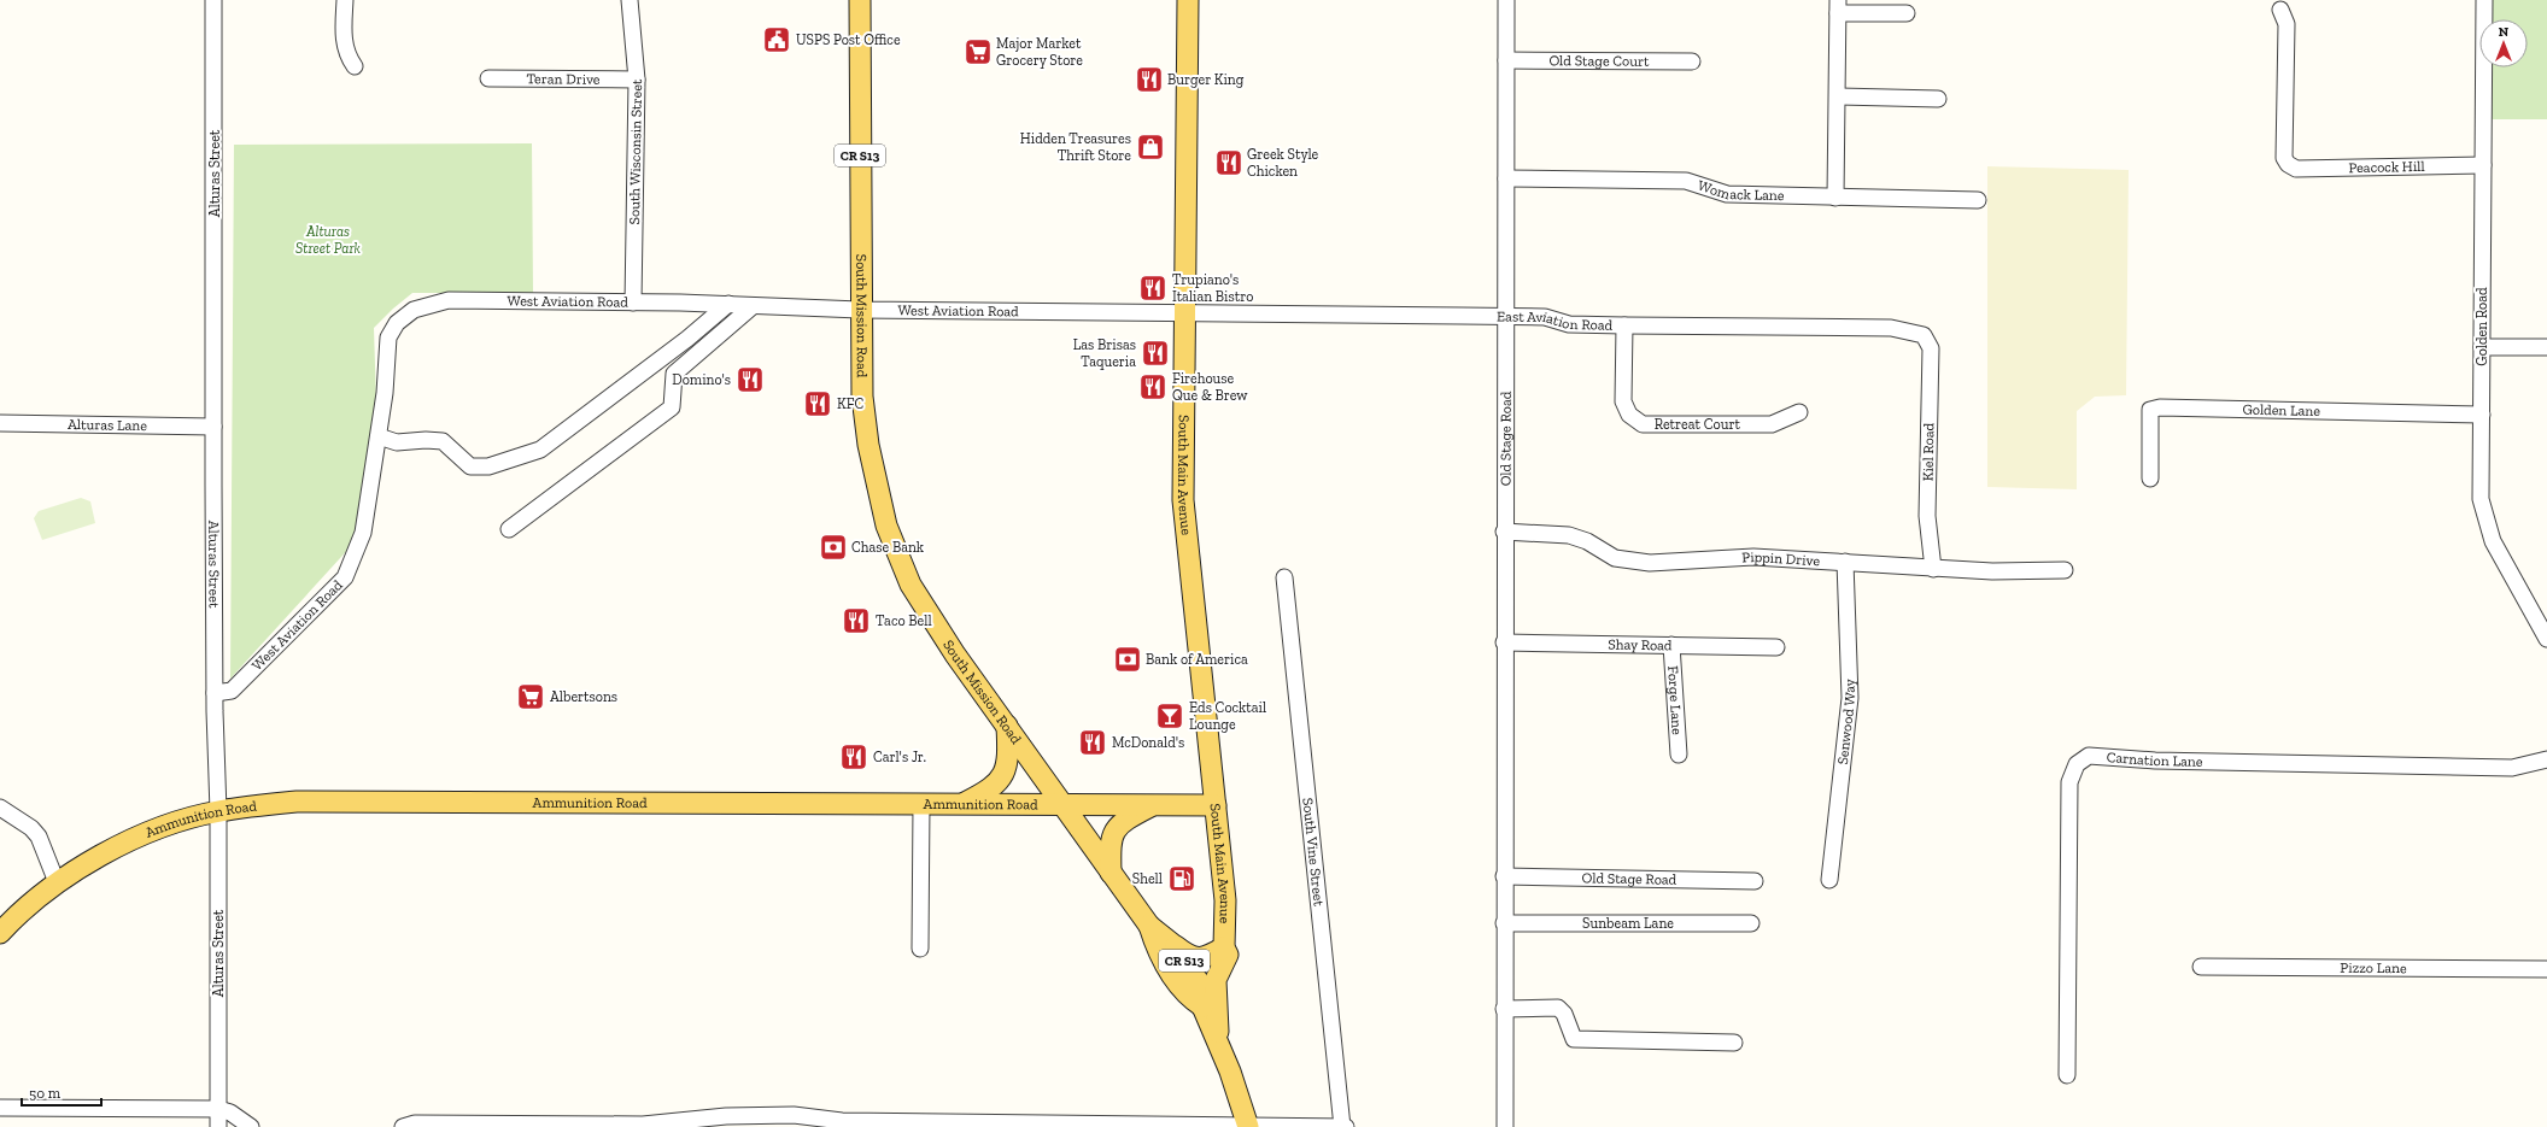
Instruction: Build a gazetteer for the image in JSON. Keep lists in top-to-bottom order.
{
  "streets": {
    "main road": [
      "CR S13",
      "South Mission Road",
      "South Main Avenue",
      "Ammunition Road"
    ],
    "street": [
      "Old Stage Court",
      "Teran Drive",
      "South Wisconsin Street",
      "Peacock Hill",
      "Alturas Street",
      "Womack Lane",
      "West Aviation Road",
      "East Aviation Road",
      "Golden Road",
      "Golden Lane",
      "Retreat Court",
      "Alturas Lane",
      "Old Stage Road",
      "Kiel Road",
      "Pippin Drive",
      "Shay Road",
      "Forge Lane",
      "Senwood Way",
      "Carnation Lane",
      "South Vine Street",
      "Sunbeam Lane",
      "Pizzo Lane"
    ]
  },
  "crossings": [
    ["Old Stage Court", "Old Stage Road"],
    ["Teran Drive", "South Wisconsin Street"],
    ["South Wisconsin Street", "West Aviation Road"],
    ["Peacock Hill", "Golden Road"],
    ["Alturas Street", "West Aviation Road"],
    ["Alturas Street", "Alturas Lane"],
    ["Alturas Street", "Ammunition Road"],
    ["Womack Lane", "Old Stage Road"],
    ["West Aviation Road", "South Mission Road"],
    ["West Aviation Road", "East Aviation Road"],
    ["West Aviation Road", "South Main Avenue"],
    ["South Mission Road", "South Main Avenue"],
    ["South Mission Road", "Ammunition Road"],
    ["East Aviation Road", "Retreat Court"],
    ["East Aviation Road", "Old Stage Road"],
    ["East Aviation Road", "Kiel Road"],
    ["East Aviation Road", "South Main Avenue"],
    ["Golden Road", "Golden Lane"],
    ["Old Stage Road", "Pippin Drive"],
    ["Old Stage Road", "Shay Road"],
    ["Old Stage Road", "Sunbeam Lane"],
    ["Kiel Road", "Pippin Drive"],
    ["South Main Avenue", "Ammunition Road"],
    ["Pippin Drive", "Senwood Way"],
    ["Shay Road", "Forge Lane"]
  ],
  "parks": ["Alturas Street Park"],
  "places": {
    "public building": ["USPS Post Office"],
    "supermarket": ["Major Market Grocery Store", "Albertsons"],
    "restaurant": [
      "Burger King",
      "Greek Style Chicken",
      "Trupiano's Italian Bistro",
      "Las Brisas Taqueria",
      "Domino's",
      "Firehouse Que & Brew",
      "KFC",
      "Taco Bell",
      "McDonald's",
      "Carl's Jr."
    ],
    "shop": ["Hidden Treasures Thrift Store"],
    "bank": ["Chase Bank", "Bank of America"],
    "bar": ["Eds Cocktail Lounge"],
    "fuel station": ["Shell"]
  },
  "scale_bar": "50 m",
  "north": "top"
}
